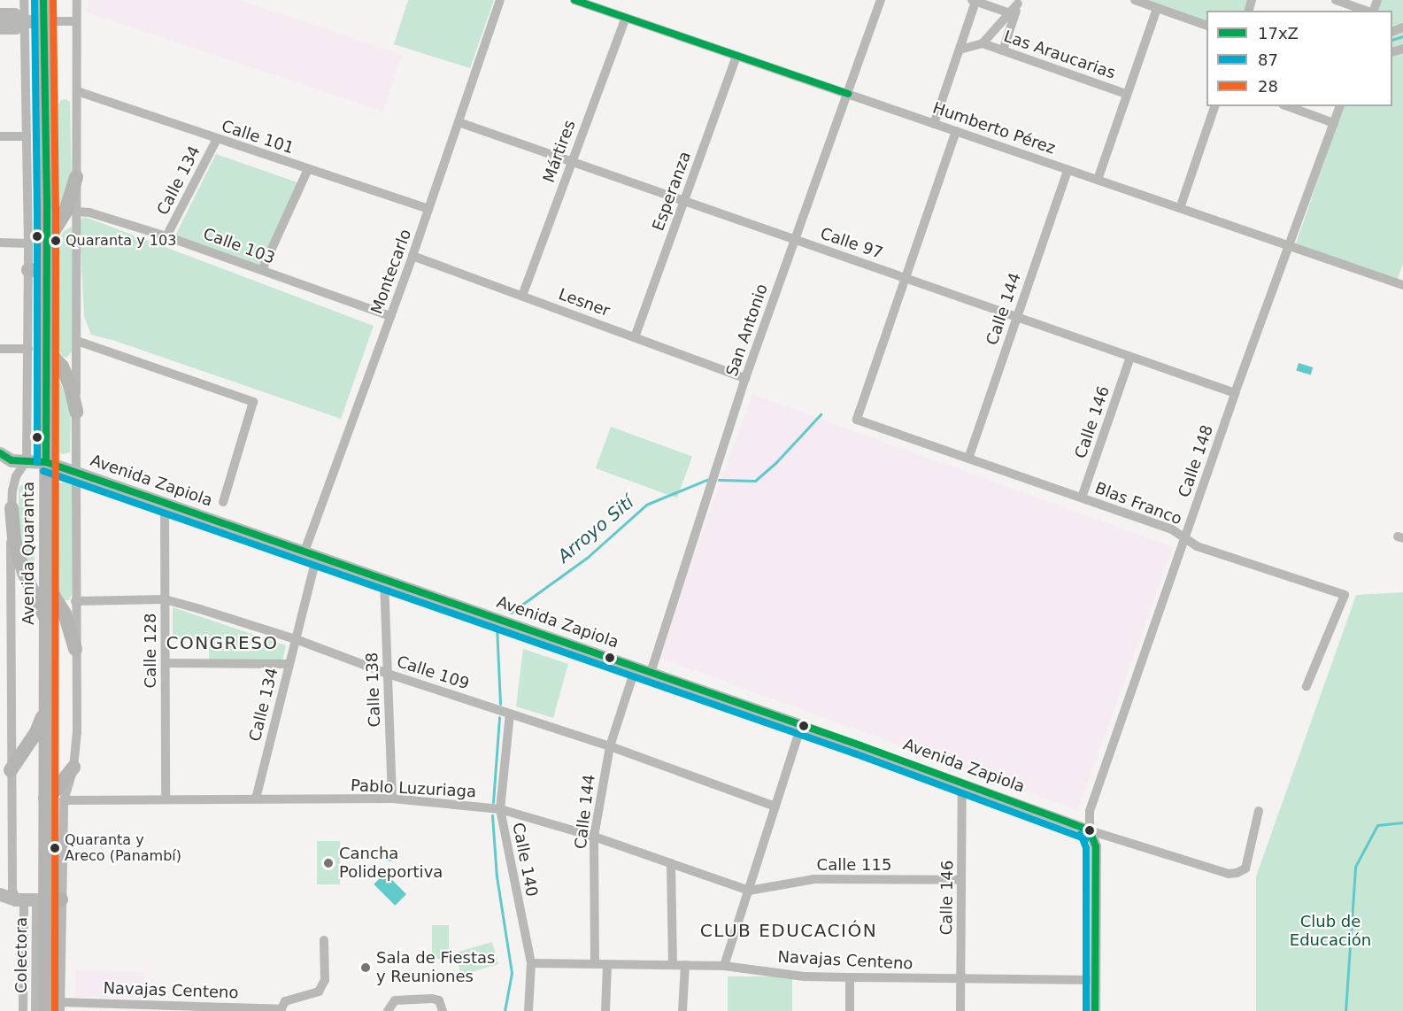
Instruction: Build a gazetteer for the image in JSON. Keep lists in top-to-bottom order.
{
  "streets": {
    "highway": ["Avenida Quaranta"],
    "main road": ["Avenida Zapiola"],
    "street": [
      "Las Araucarias",
      "Humberto Pérez",
      "Calle 101",
      "Mártires",
      "Calle 134",
      "Esperanza",
      "Calle 97",
      "Calle 103",
      "Montecarlo",
      "Lesner",
      "Calle 144",
      "San Antonio",
      "Calle 146",
      "Calle 148",
      "Blas Franco",
      "Calle 128",
      "Calle 109",
      "Calle 138",
      "Pablo Luzuriaga",
      "Calle 140",
      "Calle 115",
      "Colectora",
      "Navajas Centeno"
    ]
  },
  "crossings": [
    ["Humberto Pérez", "Mártires"],
    ["Humberto Pérez", "Esperanza"],
    ["Humberto Pérez", "Calle 144"],
    ["Humberto Pérez", "San Antonio"],
    ["Humberto Pérez", "Calle 148"],
    ["Calle 101", "Calle 134"],
    ["Calle 101", "Montecarlo"],
    ["Mártires", "Calle 97"],
    ["Mártires", "Lesner"],
    ["Calle 134", "Calle 103"],
    ["Calle 134", "Montecarlo"],
    ["Calle 134", "Avenida Zapiola"],
    ["Calle 134", "Calle 109"],
    ["Calle 134", "Pablo Luzuriaga"],
    ["Esperanza", "Calle 97"],
    ["Esperanza", "Lesner"],
    ["Calle 97", "Montecarlo"],
    ["Calle 97", "Calle 144"],
    ["Calle 97", "San Antonio"],
    ["Calle 97", "Calle 146"],
    ["Calle 97", "Calle 148"],
    ["Calle 97", "Blas Franco"],
    ["Calle 103", "Montecarlo"],
    ["Montecarlo", "Lesner"],
    ["Montecarlo", "Avenida Zapiola"],
    ["Lesner", "San Antonio"],
    ["Calle 144", "Avenida Zapiola"],
    ["Calle 144", "Blas Franco"],
    ["Calle 144", "Calle 109"],
    ["Calle 144", "Pablo Luzuriaga"],
    ["Calle 144", "Navajas Centeno"],
    ["San Antonio", "Avenida Zapiola"],
    ["Calle 146", "Avenida Zapiola"],
    ["Calle 146", "Blas Franco"],
    ["Calle 146", "Calle 115"],
    ["Calle 146", "Navajas Centeno"],
    ["Calle 148", "Avenida Zapiola"],
    ["Calle 148", "Blas Franco"],
    ["Avenida Zapiola", "Avenida Quaranta"],
    ["Avenida Zapiola", "Calle 128"],
    ["Avenida Zapiola", "Calle 138"],
    ["Avenida Zapiola", "Colectora"],
    ["Avenida Quaranta", "Colectora"],
    ["Calle 128", "Calle 109"],
    ["Calle 128", "Pablo Luzuriaga"],
    ["Calle 109", "Calle 138"],
    ["Calle 109", "Calle 140"],
    ["Calle 138", "Pablo Luzuriaga"],
    ["Pablo Luzuriaga", "Calle 140"],
    ["Pablo Luzuriaga", "Calle 115"],
    ["Calle 140", "Navajas Centeno"]
  ],
  "districts": ["CONGRESO", "CLUB EDUCACIÓN"],
  "water": ["Arroyo Sití"],
  "parks": ["Club de Educación"],
  "places": [
    "Quaranta y 103",
    "Quaranta y Areco (Panambí)",
    "Cancha Polideportiva",
    "Sala de Fiestas y Reuniones"
  ],
  "lines": ["transit line 17xZ", "transit line 87", "transit line 28"],
  "legend": ["17xZ", "87", "28"]
}
